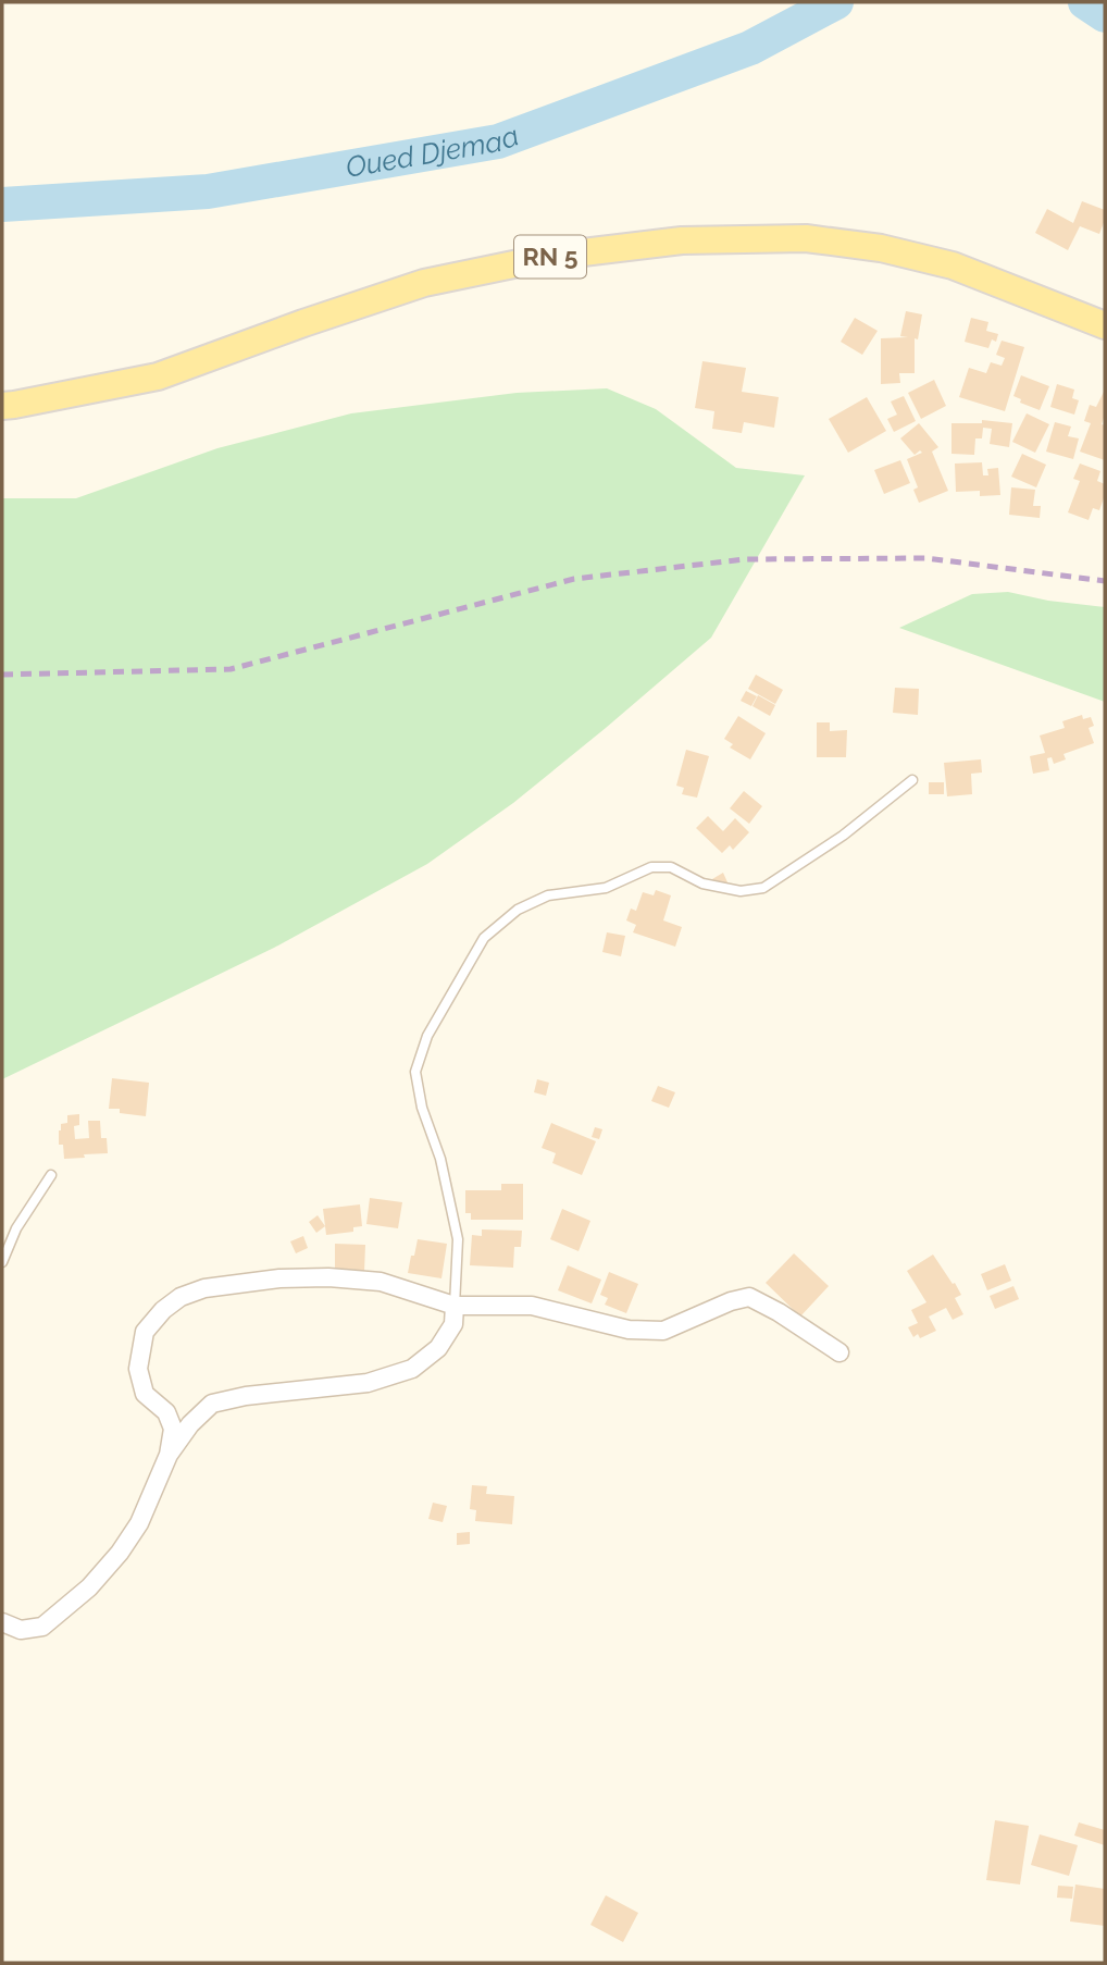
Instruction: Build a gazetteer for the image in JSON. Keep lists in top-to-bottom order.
{
  "streets": {
    "main road": ["RN 5"]
  },
  "water": ["Oued Djemaa"]
}
